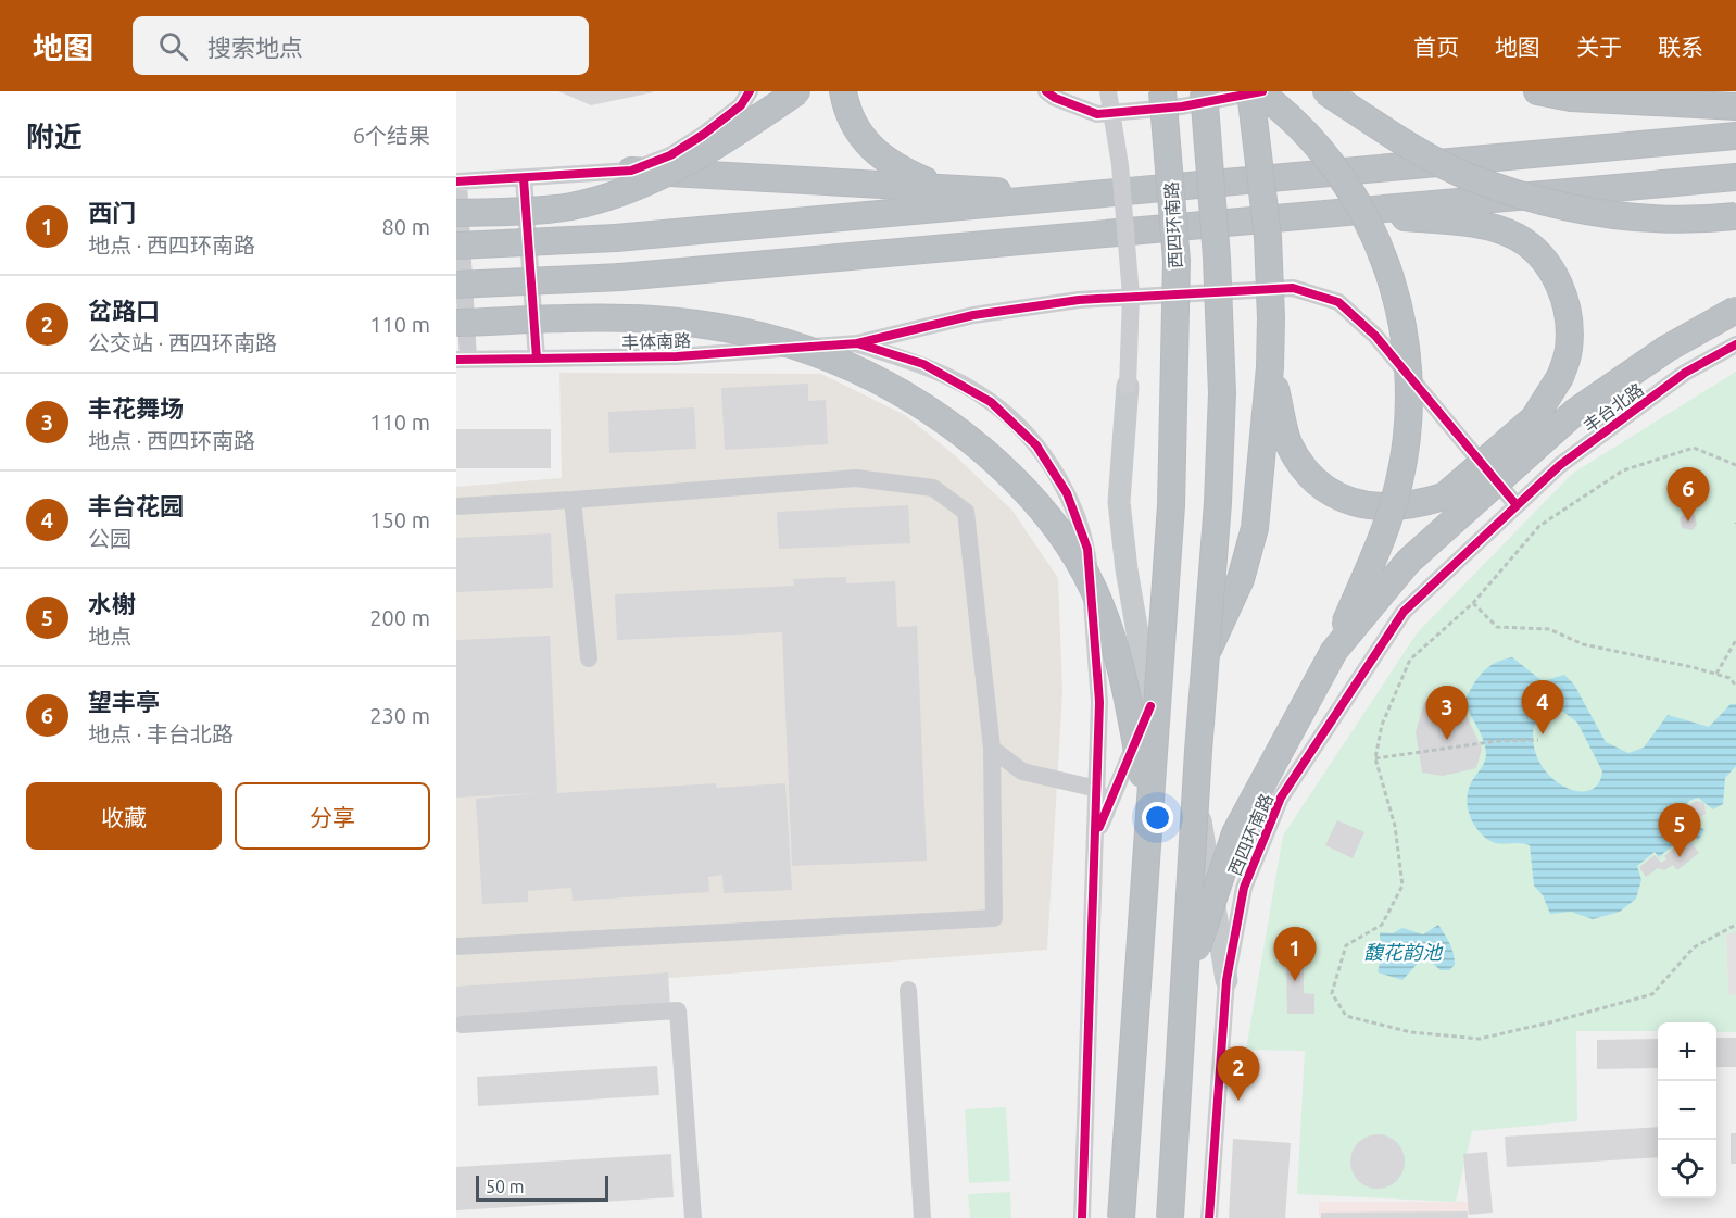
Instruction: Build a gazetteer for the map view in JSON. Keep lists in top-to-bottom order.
{
  "streets": {
    "highway": ["西四环南路"],
    "street": ["丰体南路", "丰台北路"]
  },
  "crossings": [
    ["西四环南路", "丰台北路"]
  ],
  "water": ["馥花韵池"],
  "scale_bar": "50 m",
  "page": {
    "header": "地图",
    "search": "搜索地点",
    "nav": [
      "首页",
      "地图",
      "关于",
      "联系"
    ],
    "heading": ["附近", "6个结果"],
    "list": [
      {
        "mark": "1",
        "name": "西门",
        "note": "地点 · 西四环南路",
        "value": "80 m"
      },
      {
        "mark": "2",
        "name": "岔路口",
        "note": "公交站 · 西四环南路",
        "value": "110 m"
      },
      {
        "mark": "3",
        "name": "丰花舞场",
        "note": "地点 · 西四环南路",
        "value": "110 m"
      },
      {
        "mark": "4",
        "name": "丰台花园",
        "note": "公园",
        "value": "150 m"
      },
      {
        "mark": "5",
        "name": "水榭",
        "note": "地点",
        "value": "200 m"
      },
      {
        "mark": "6",
        "name": "望丰亭",
        "note": "地点 · 丰台北路",
        "value": "230 m"
      }
    ],
    "pins": [
      "6",
      "4",
      "3",
      "5",
      "1",
      "2"
    ],
    "buttons": ["收藏", "分享"],
    "map_buttons": ["+", "−"],
    "scale": "50 m"
  }
}
